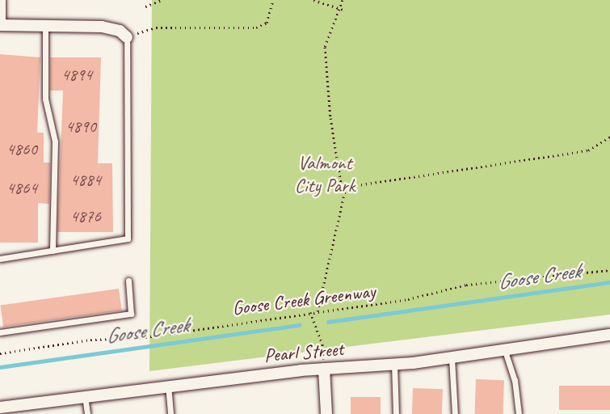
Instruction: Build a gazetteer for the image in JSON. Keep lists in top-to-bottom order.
{
  "streets": {
    "street": ["Pearl Street"],
    "path": ["Goose Creek Greenway"]
  },
  "water": ["Goose Creek"],
  "parks": ["Valmont City Park"],
  "house_numbers": [
    "4894",
    "4890",
    "4860",
    "4884",
    "4864",
    "4876"
  ]
}
